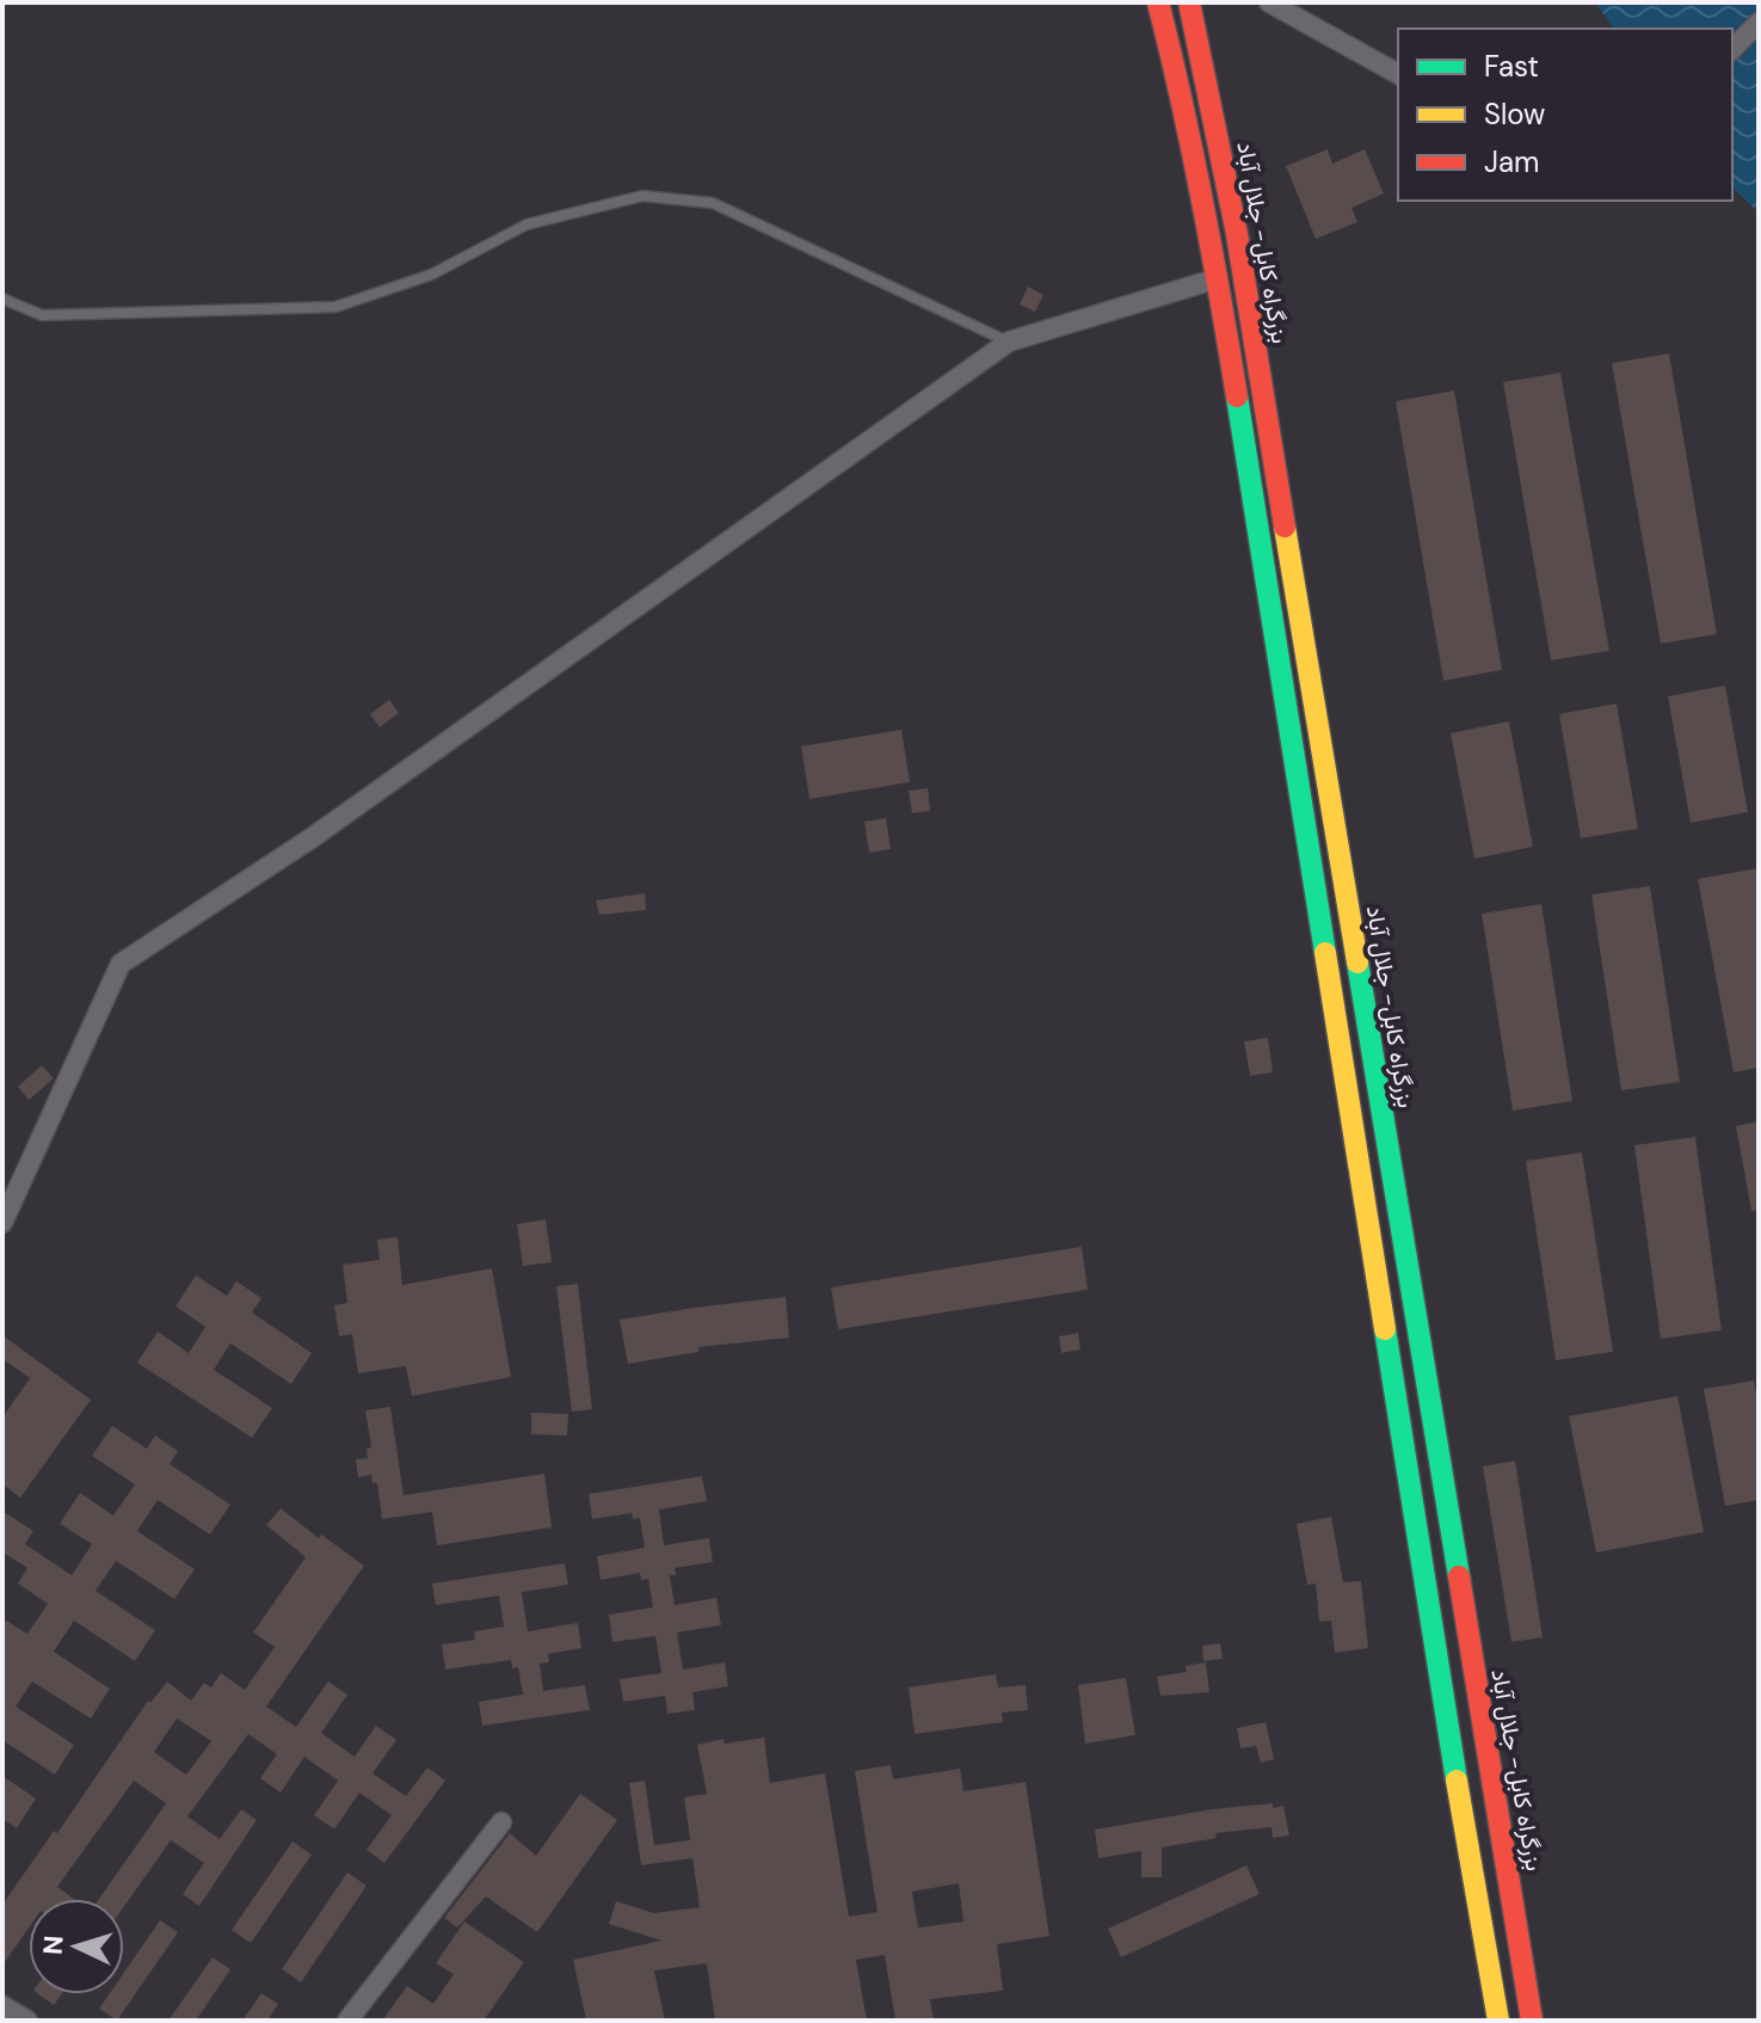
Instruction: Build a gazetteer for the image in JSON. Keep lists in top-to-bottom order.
{
  "streets": {
    "highway": ["بزرگراه کابل- جلال آباد"]
  },
  "legend": ["Fast", "Slow", "Jam"],
  "north": "left"
}
